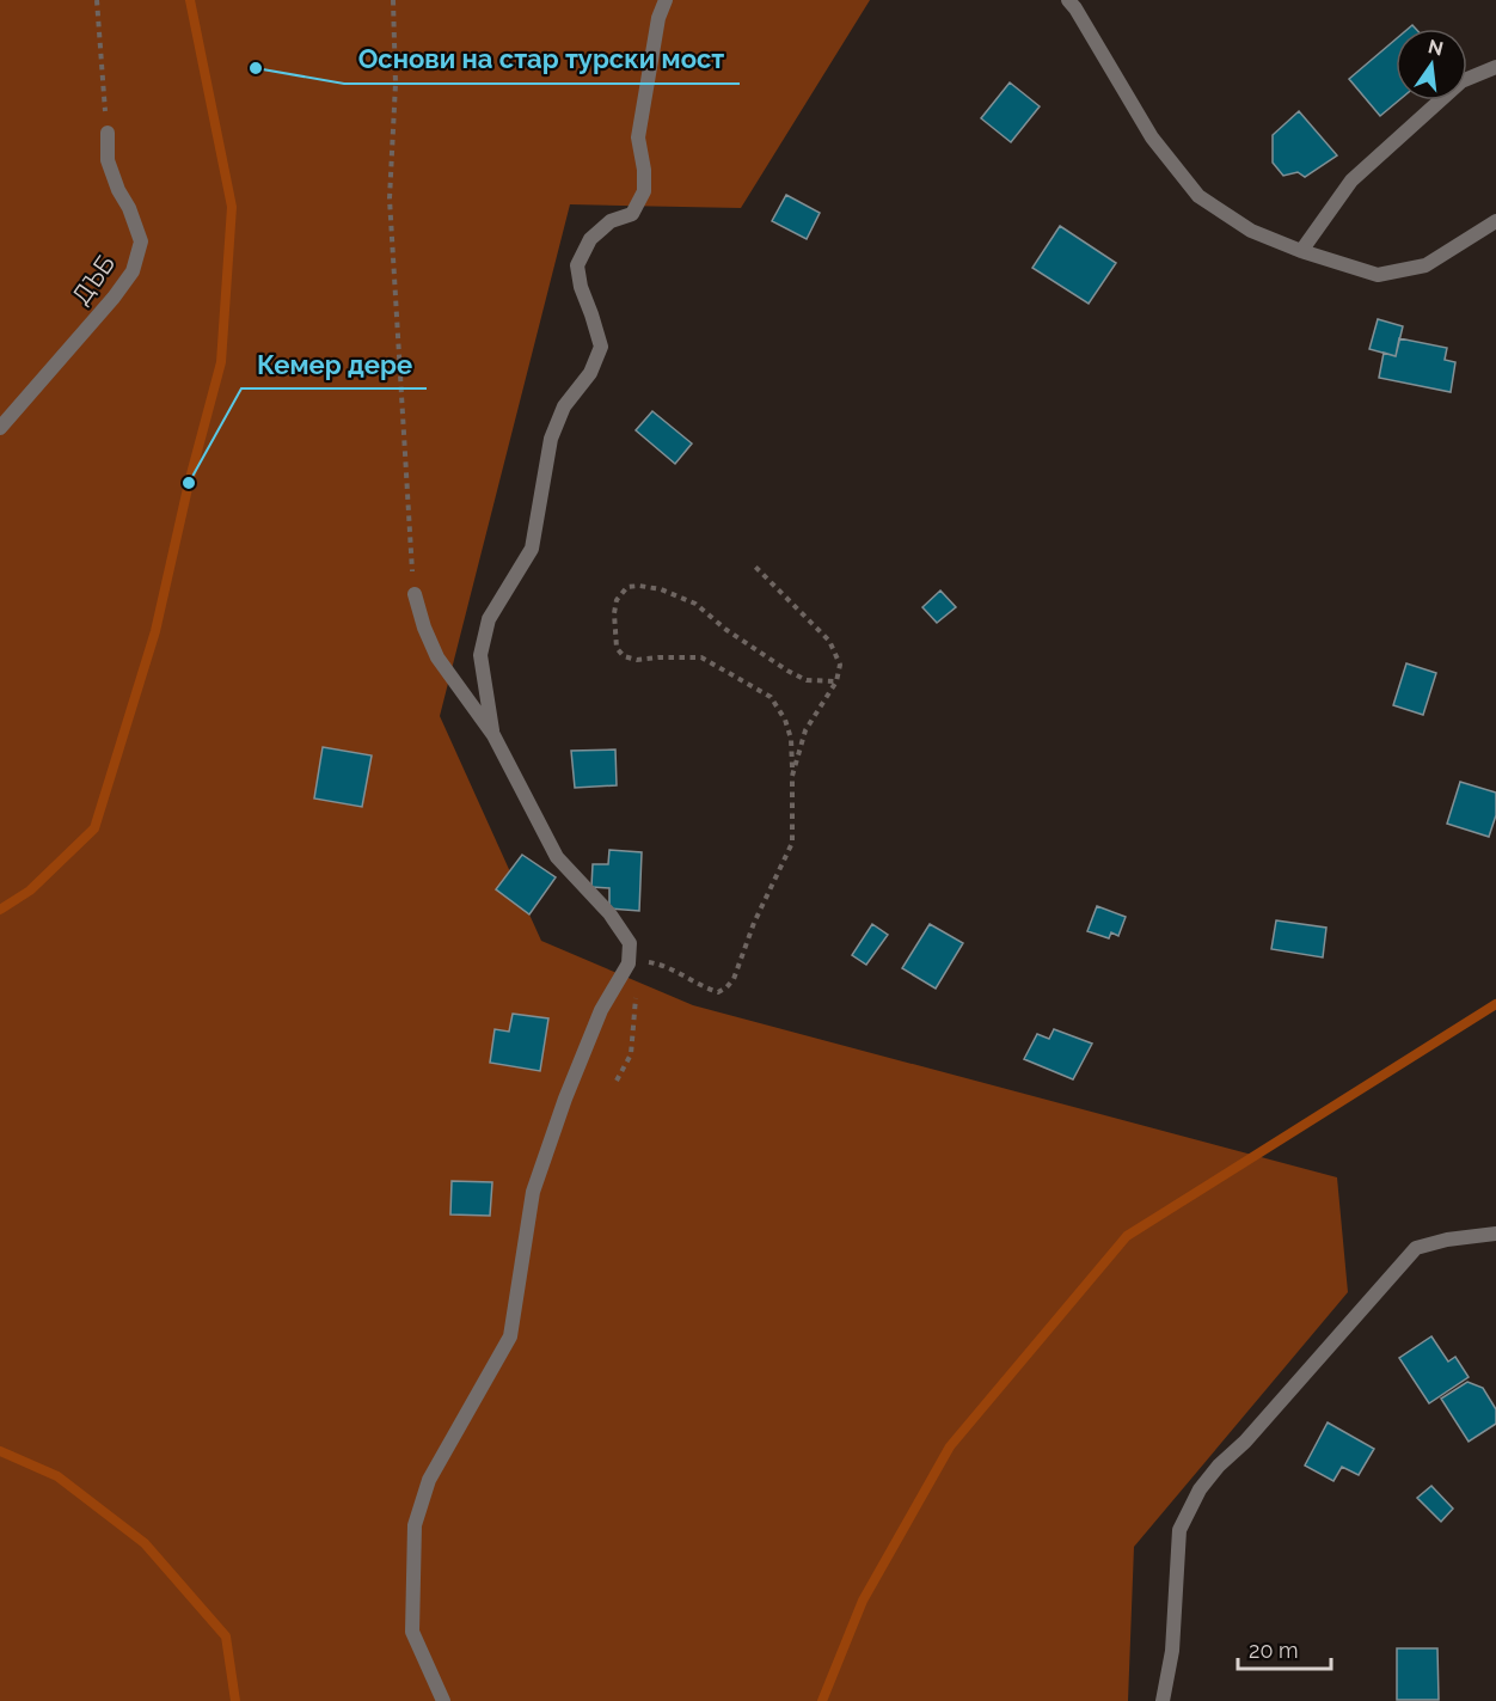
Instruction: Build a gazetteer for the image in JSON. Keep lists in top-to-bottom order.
{
  "streets": {
    "street": ["ДЪБ"]
  },
  "places": ["Основи на стар турски мост", "Кемер дере"],
  "scale_bar": "20 m",
  "north": "top"
}
